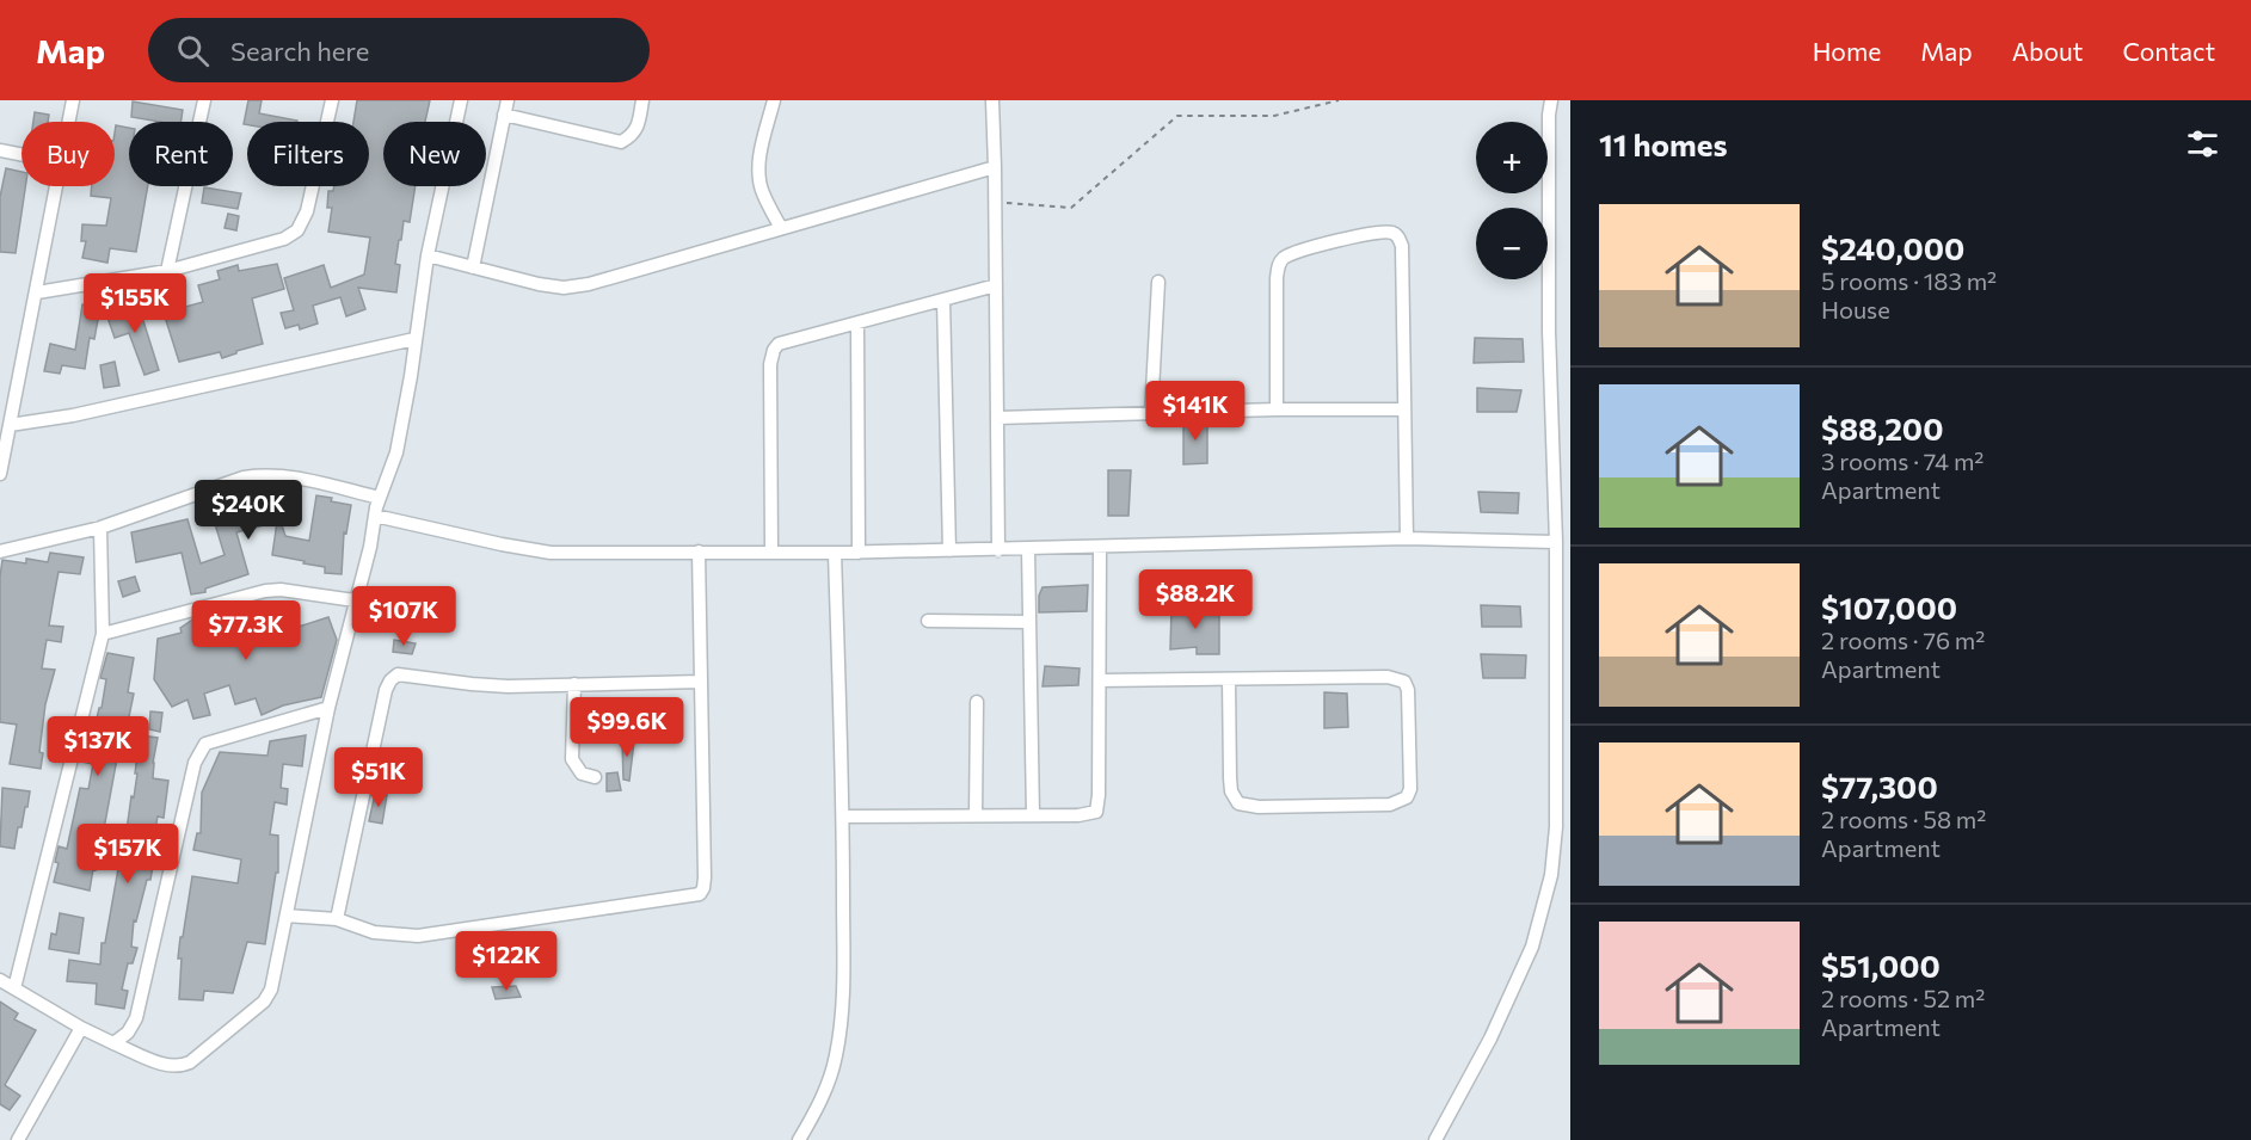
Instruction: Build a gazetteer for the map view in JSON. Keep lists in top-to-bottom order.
{
  "page": {
    "header": "Map",
    "search": "Search here",
    "nav": [
      "Home",
      "Map",
      "About",
      "Contact"
    ],
    "heading": "11 homes",
    "map_buttons": ["+", "−"],
    "chip": [
      "Buy",
      "Rent",
      "Filters",
      "New"
    ],
    "list": [
      {
        "name": "$240,000",
        "note": "5 rooms · 183 m² · House"
      },
      {
        "name": "$88,200",
        "note": "3 rooms · 74 m² · Apartment"
      },
      {
        "name": "$107,000",
        "note": "2 rooms · 76 m² · Apartment"
      },
      {
        "name": "$77,300",
        "note": "2 rooms · 58 m² · Apartment"
      },
      {
        "name": "$51,000",
        "note": "2 rooms · 52 m² · Apartment"
      }
    ],
    "price": [
      "$155K",
      "$141K",
      "$240K",
      "$88.2K",
      "$107K",
      "$77.3K",
      "$99.6K",
      "$137K",
      "$51K",
      "$157K",
      "$122K"
    ]
  }
}
